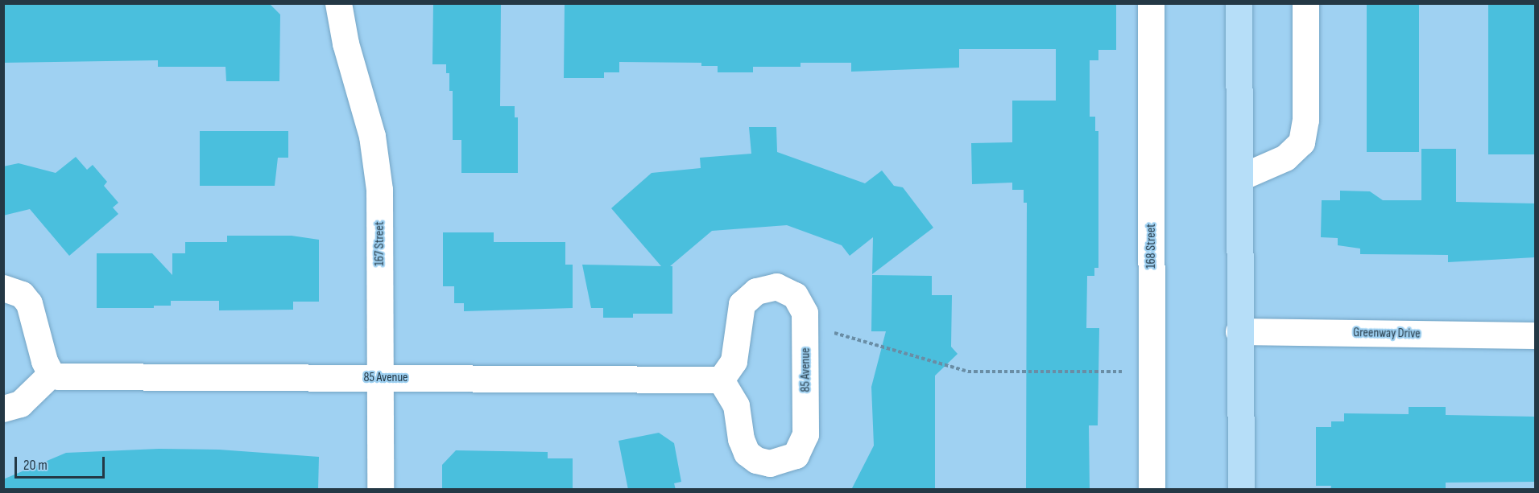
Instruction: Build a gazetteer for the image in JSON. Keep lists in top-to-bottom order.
{
  "streets": {
    "street": [
      "167 Street",
      "168 Street",
      "Greenway Drive",
      "85 Avenue"
    ]
  },
  "crossings": [
    ["167 Street", "85 Avenue"]
  ],
  "scale_bar": "20 m"
}
